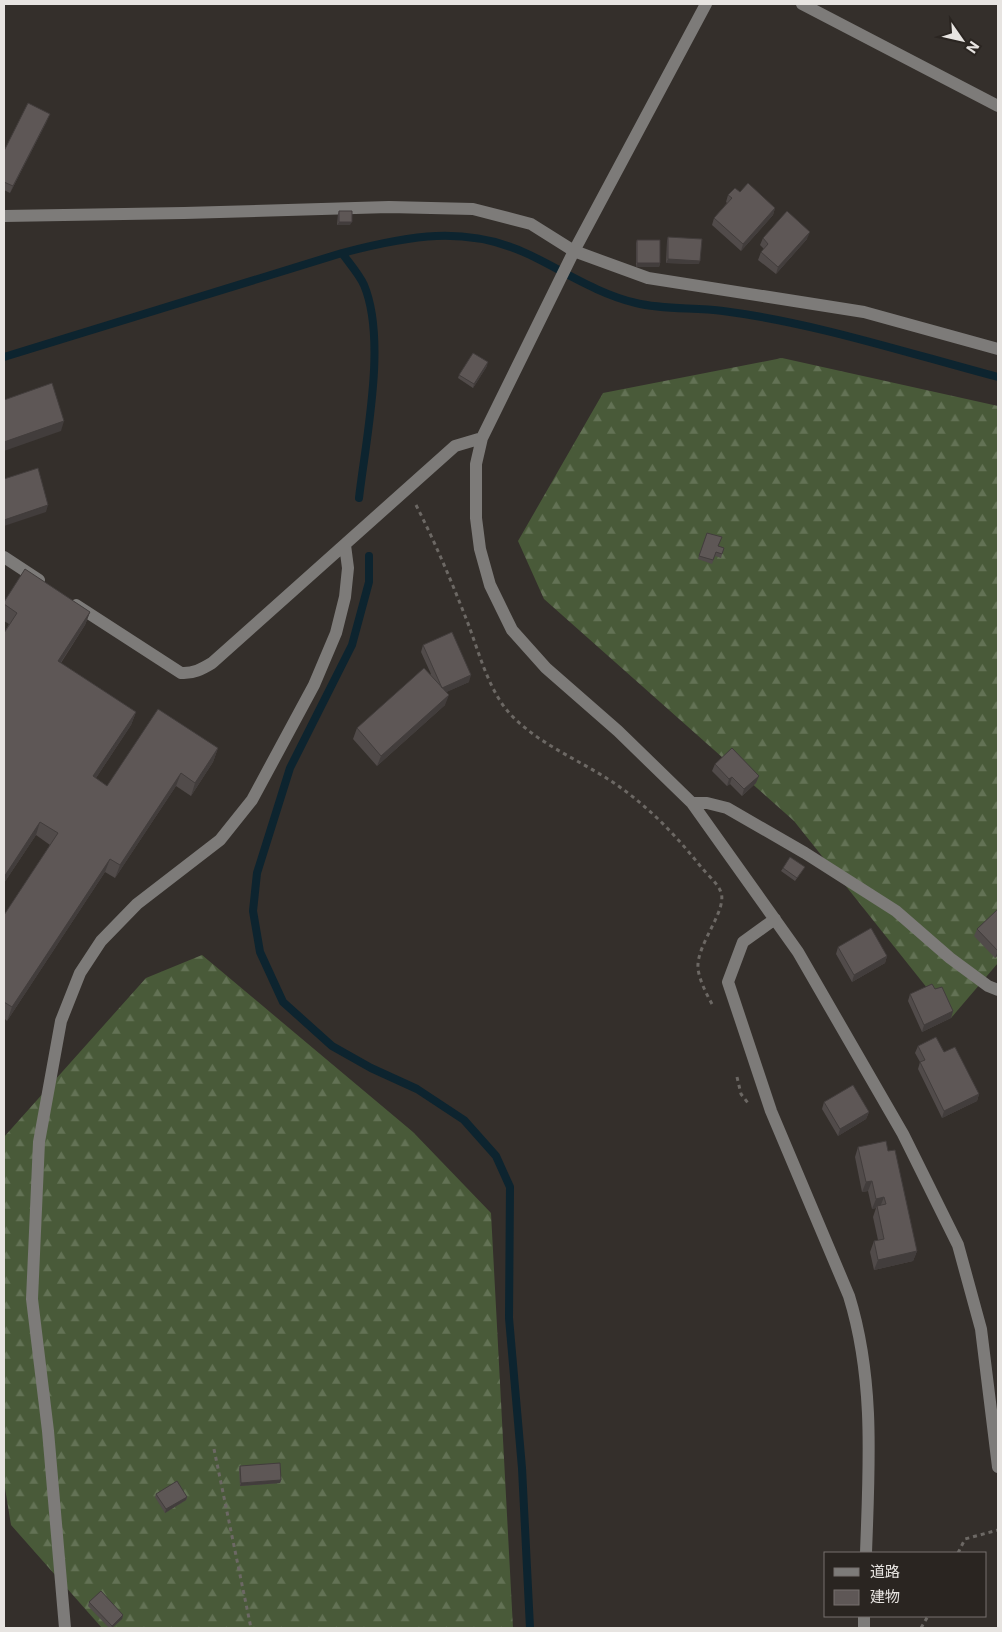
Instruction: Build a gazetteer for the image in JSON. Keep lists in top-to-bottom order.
{
  "legend": ["道路", "建物"],
  "north": "bottom right"
}
